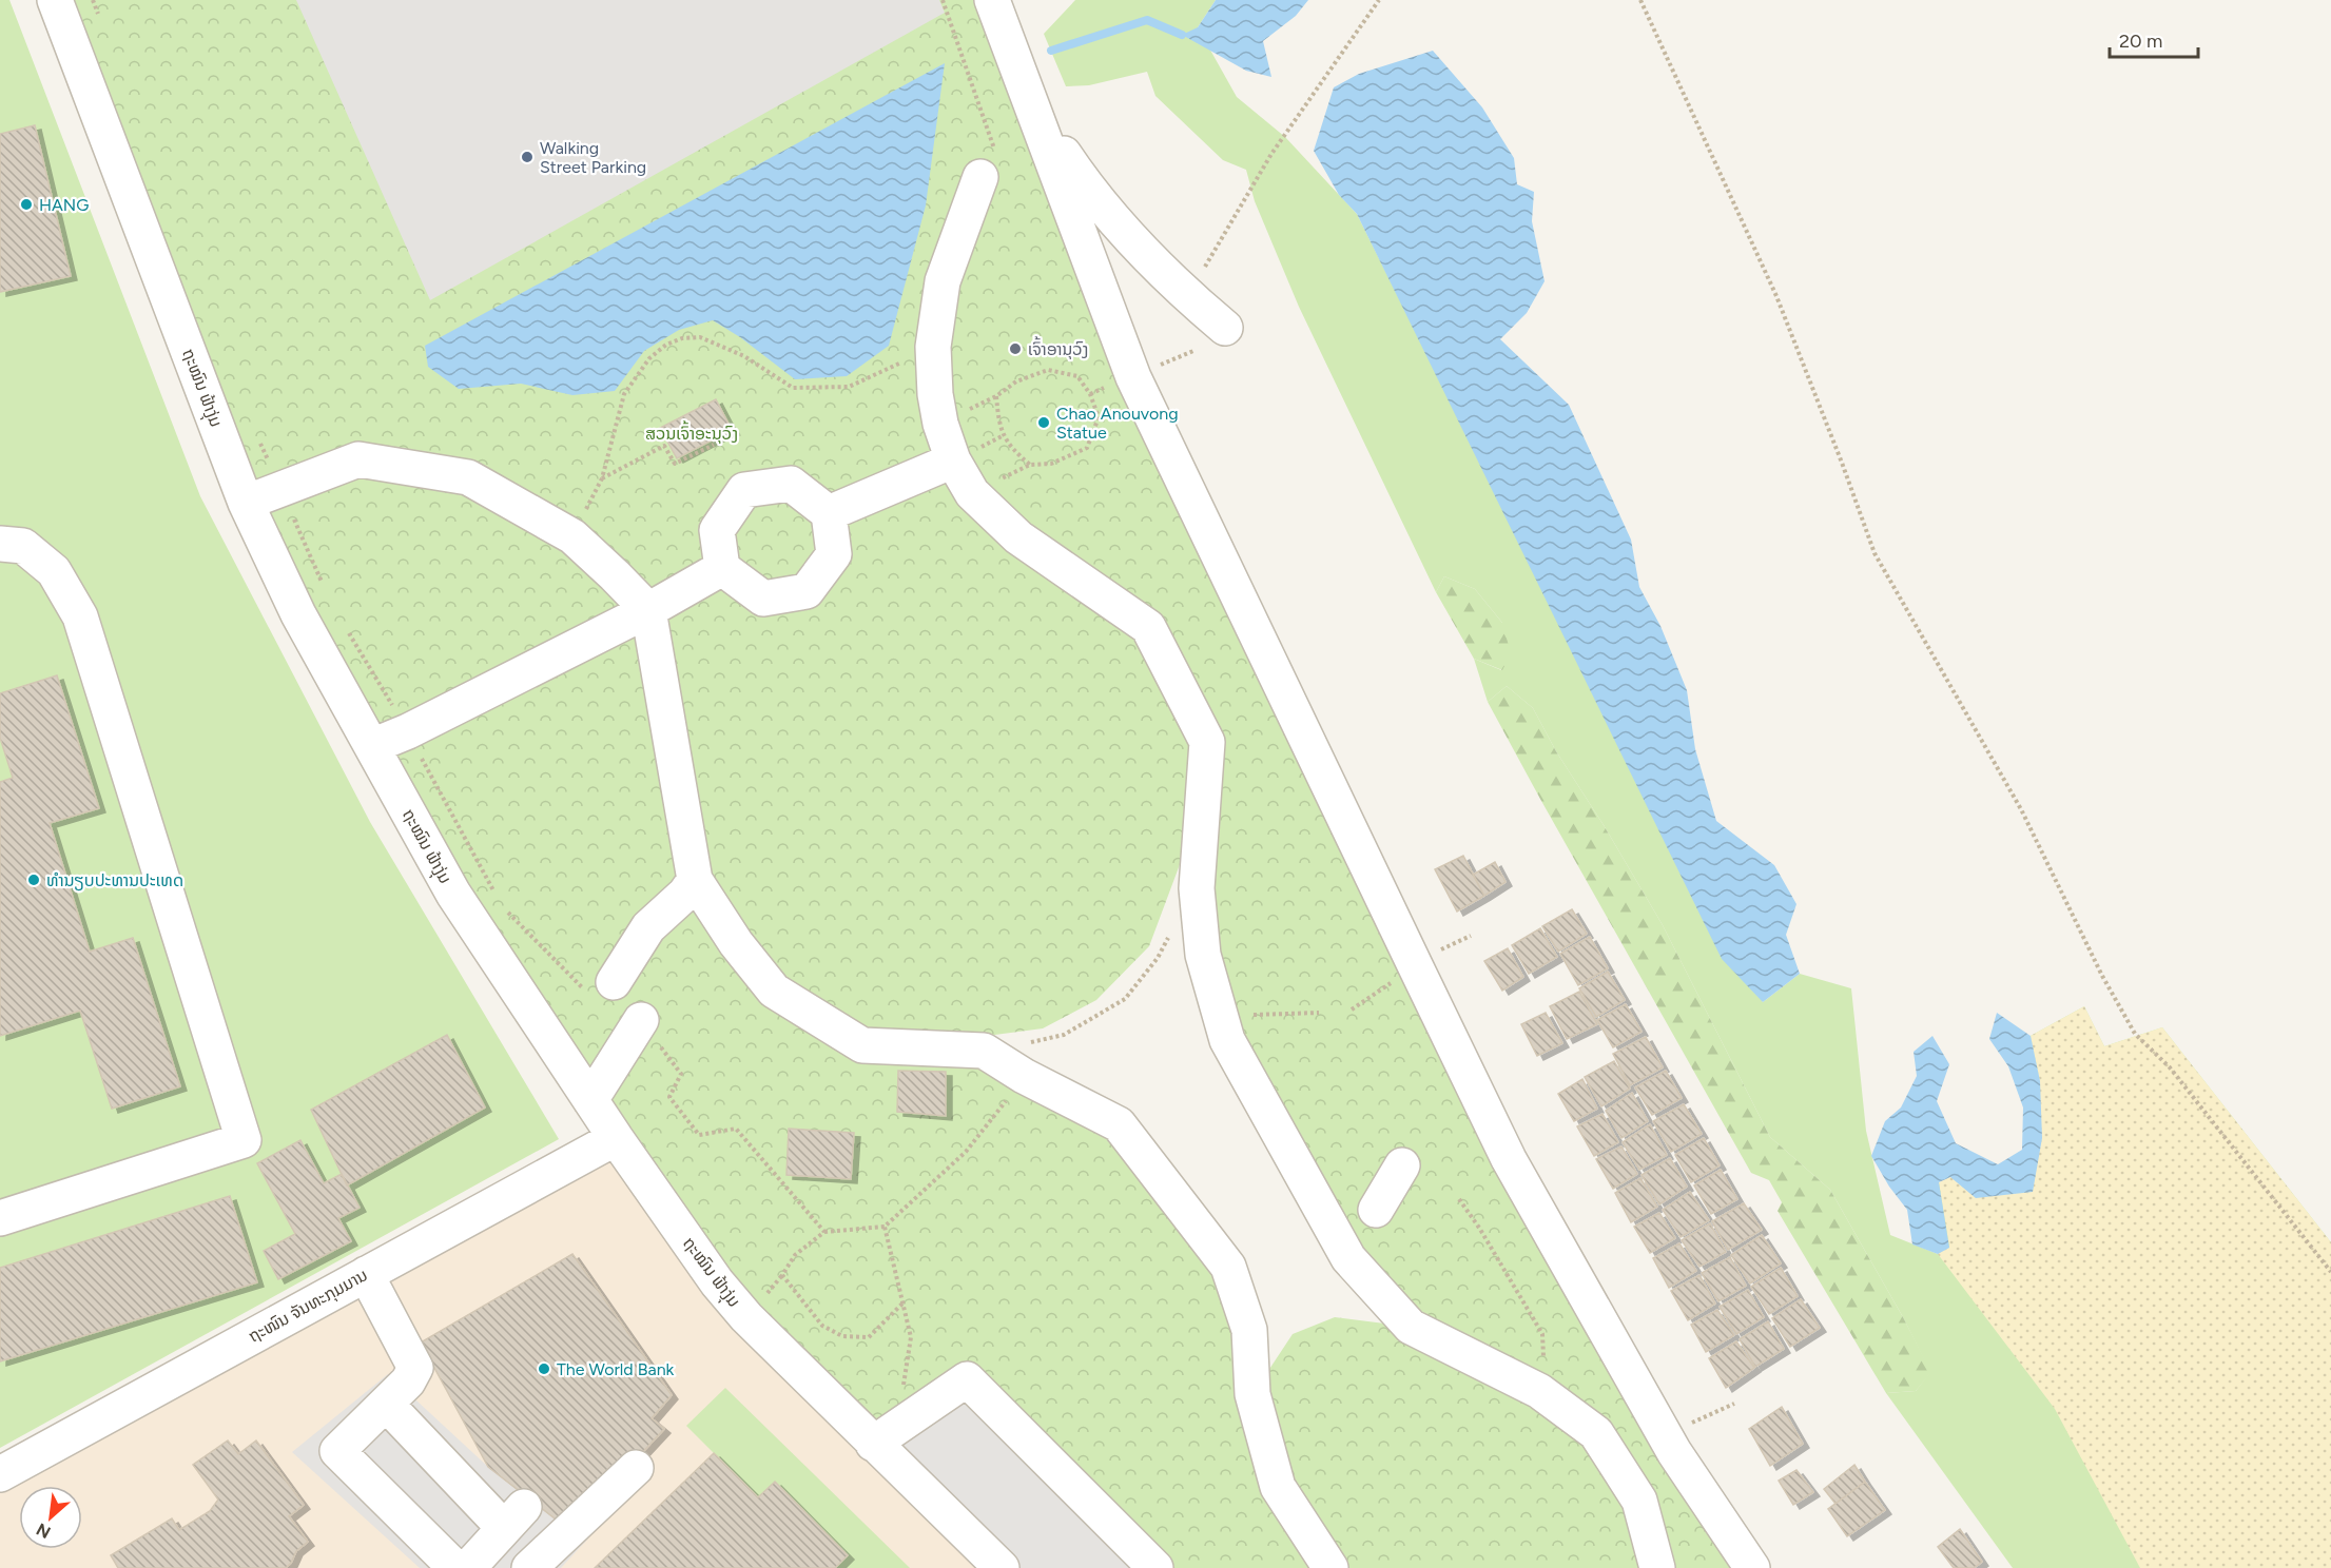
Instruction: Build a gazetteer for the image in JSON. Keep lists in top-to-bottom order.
{
  "streets": {
    "street": ["ຖະໝົນ ຟ້າງຸ່ມ", "ຖະໜົນ ຈັນທະກຸມມານ"]
  },
  "crossings": [
    ["ຖະໝົນ ຟ້າງຸ່ມ", "ຖະໜົນ ຈັນທະກຸມມານ"]
  ],
  "parks": ["ສວນເຈົ້າອະນຸວົງ"],
  "places": [
    "Walking Street Parking",
    "HANG",
    "ເຈົ້າອານຸວົງ",
    "Chao Anouvong Statue",
    "ທຳນຽບປະທານປະເທດ",
    "The World Bank"
  ],
  "scale_bar": "20 m",
  "north": "bottom left"
}
